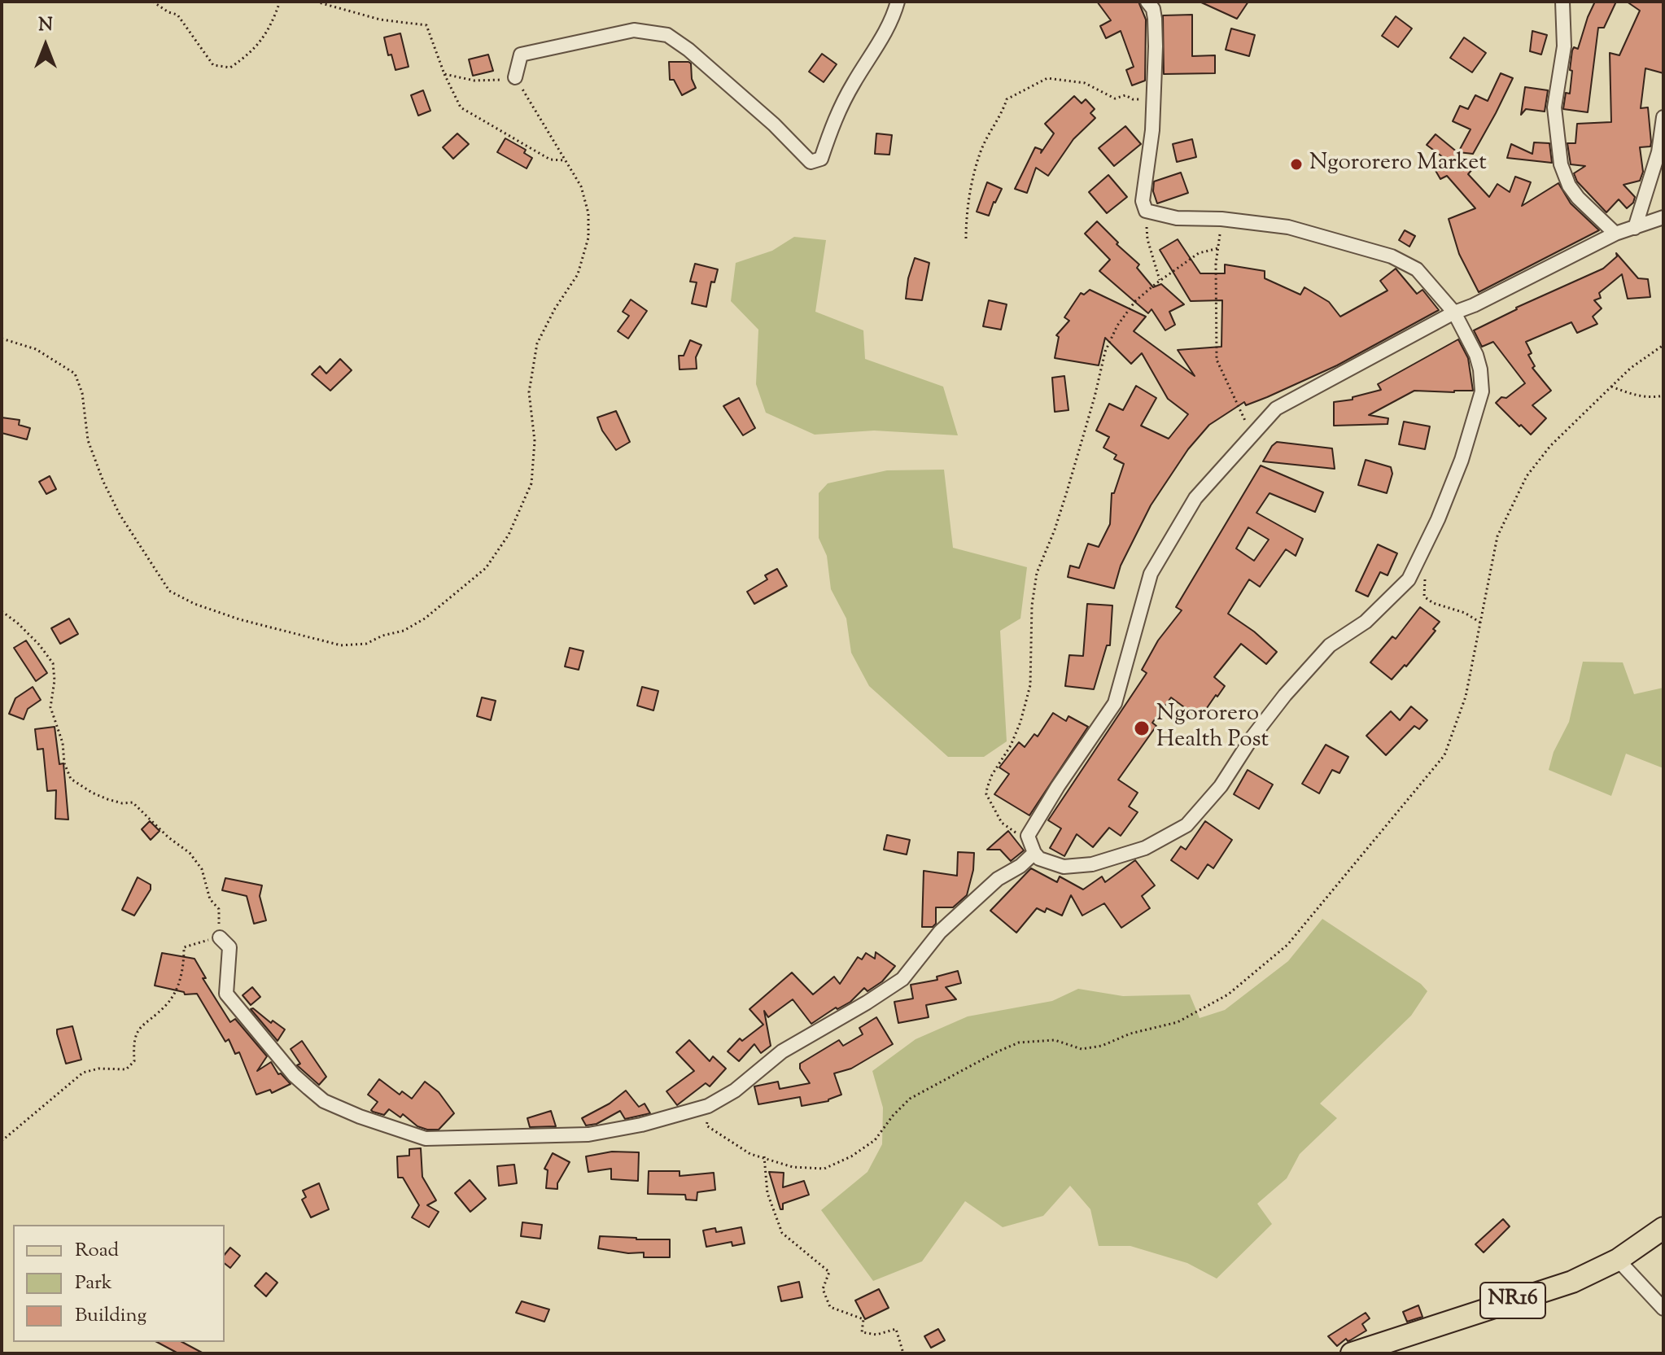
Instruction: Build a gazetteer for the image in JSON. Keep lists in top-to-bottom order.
{
  "streets": {
    "main road": ["NR16"]
  },
  "places": ["Ngororero Market", "Ngororero Health Post"],
  "legend": ["Road", "Park", "Building"],
  "north": "top"
}
